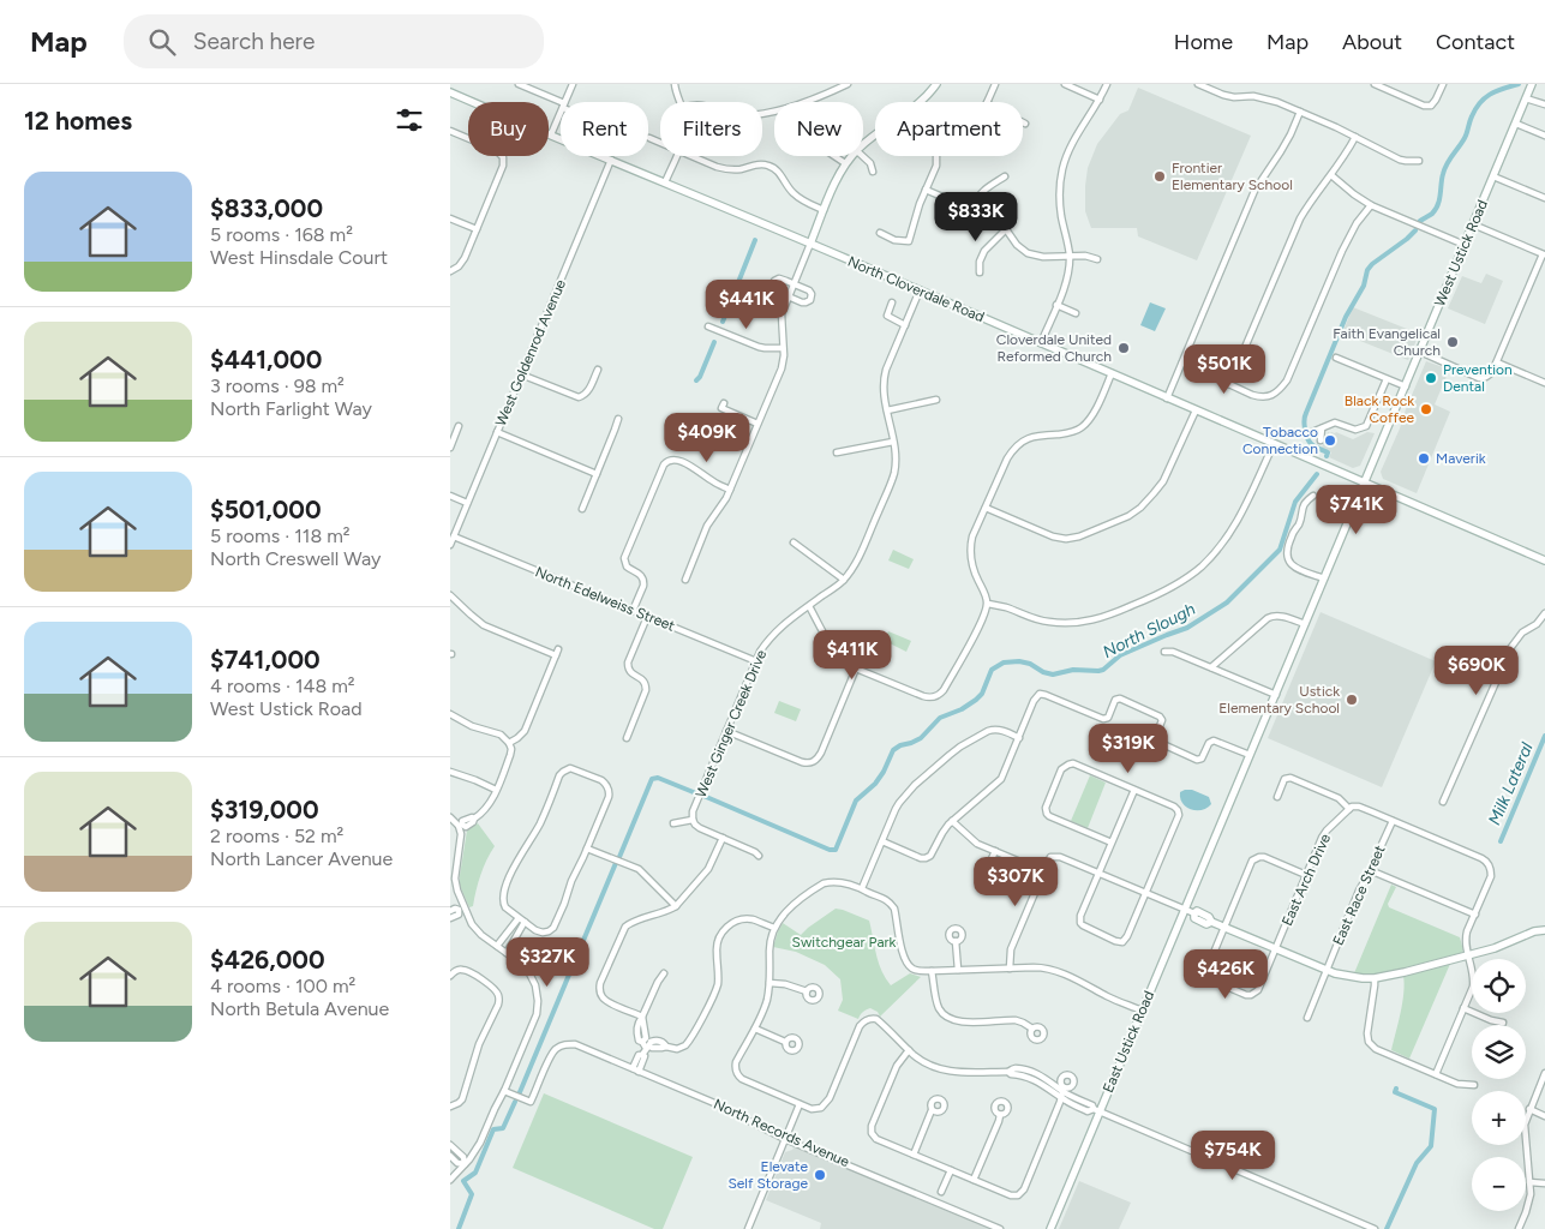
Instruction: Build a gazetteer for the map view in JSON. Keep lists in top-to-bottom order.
{
  "streets": {
    "main road": ["West Ustick Road", "North Cloverdale Road", "East Ustick Road"],
    "street": [
      "West Goldenrod Avenue",
      "North Edelweiss Street",
      "West Ginger Creek Drive",
      "East Arch Drive",
      "East Race Street",
      "North Records Avenue"
    ]
  },
  "crossings": [
    ["West Ustick Road", "North Cloverdale Road"],
    ["West Ustick Road", "East Ustick Road"],
    ["North Cloverdale Road", "West Goldenrod Avenue"],
    ["North Cloverdale Road", "West Ginger Creek Drive"],
    ["West Goldenrod Avenue", "North Edelweiss Street"],
    ["North Edelweiss Street", "West Ginger Creek Drive"]
  ],
  "water": ["North Slough", "Milk Lateral"],
  "parks": ["Switchgear Park"],
  "places": [
    "Frontier Elementary School",
    "Faith Evangelical Church",
    "Cloverdale United Reformed Church",
    "Prevention Dental",
    "Black Rock Coffee",
    "Tobacco Connection",
    "Maverik",
    "Ustick Elementary School",
    "Elevate Self Storage"
  ],
  "page": {
    "header": "Map",
    "search": "Search here",
    "nav": [
      "Home",
      "Map",
      "About",
      "Contact"
    ],
    "heading": "12 homes",
    "chip": [
      "Buy",
      "Rent",
      "Filters",
      "New",
      "Apartment"
    ],
    "list": [
      {
        "name": "$833,000",
        "note": "5 rooms · 168 m² · West Hinsdale Court"
      },
      {
        "name": "$441,000",
        "note": "3 rooms · 98 m² · North Farlight Way"
      },
      {
        "name": "$501,000",
        "note": "5 rooms · 118 m² · North Creswell Way"
      },
      {
        "name": "$741,000",
        "note": "4 rooms · 148 m² · West Ustick Road"
      },
      {
        "name": "$319,000",
        "note": "2 rooms · 52 m² · North Lancer Avenue"
      },
      {
        "name": "$426,000",
        "note": "4 rooms · 100 m² · North Betula Avenue"
      }
    ],
    "price": [
      "$833K",
      "$441K",
      "$501K",
      "$409K",
      "$741K",
      "$411K",
      "$690K",
      "$319K",
      "$307K",
      "$327K",
      "$426K",
      "$754K"
    ],
    "map_buttons": ["+", "−"]
  }
}
